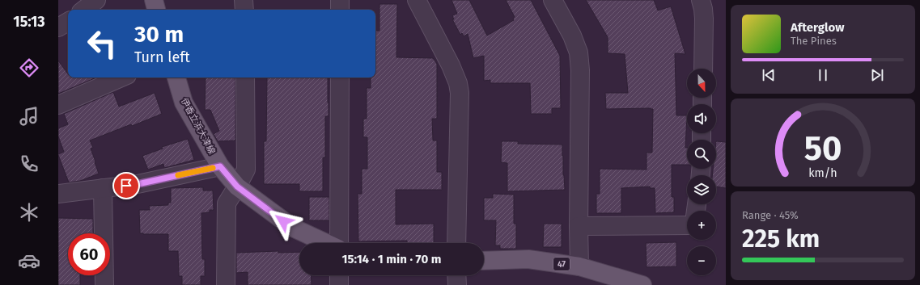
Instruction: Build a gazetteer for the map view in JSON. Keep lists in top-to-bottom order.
{
  "streets": {
    "main road": ["伊香立浜大津線", "47"]
  },
  "north": "bottom",
  "page": {
    "tabs": "15:13",
    "turn": ["30 m", "Turn left"],
    "song": ["Afterglow", "The Pines"],
    "map_buttons": ["+", "−"],
    "tile": ["Range · 45%", "225 km"],
    "limit": "60",
    "trip": "15:14 · 1 min · 70 m",
    "gauge": ["50", "km/h"]
  }
}
